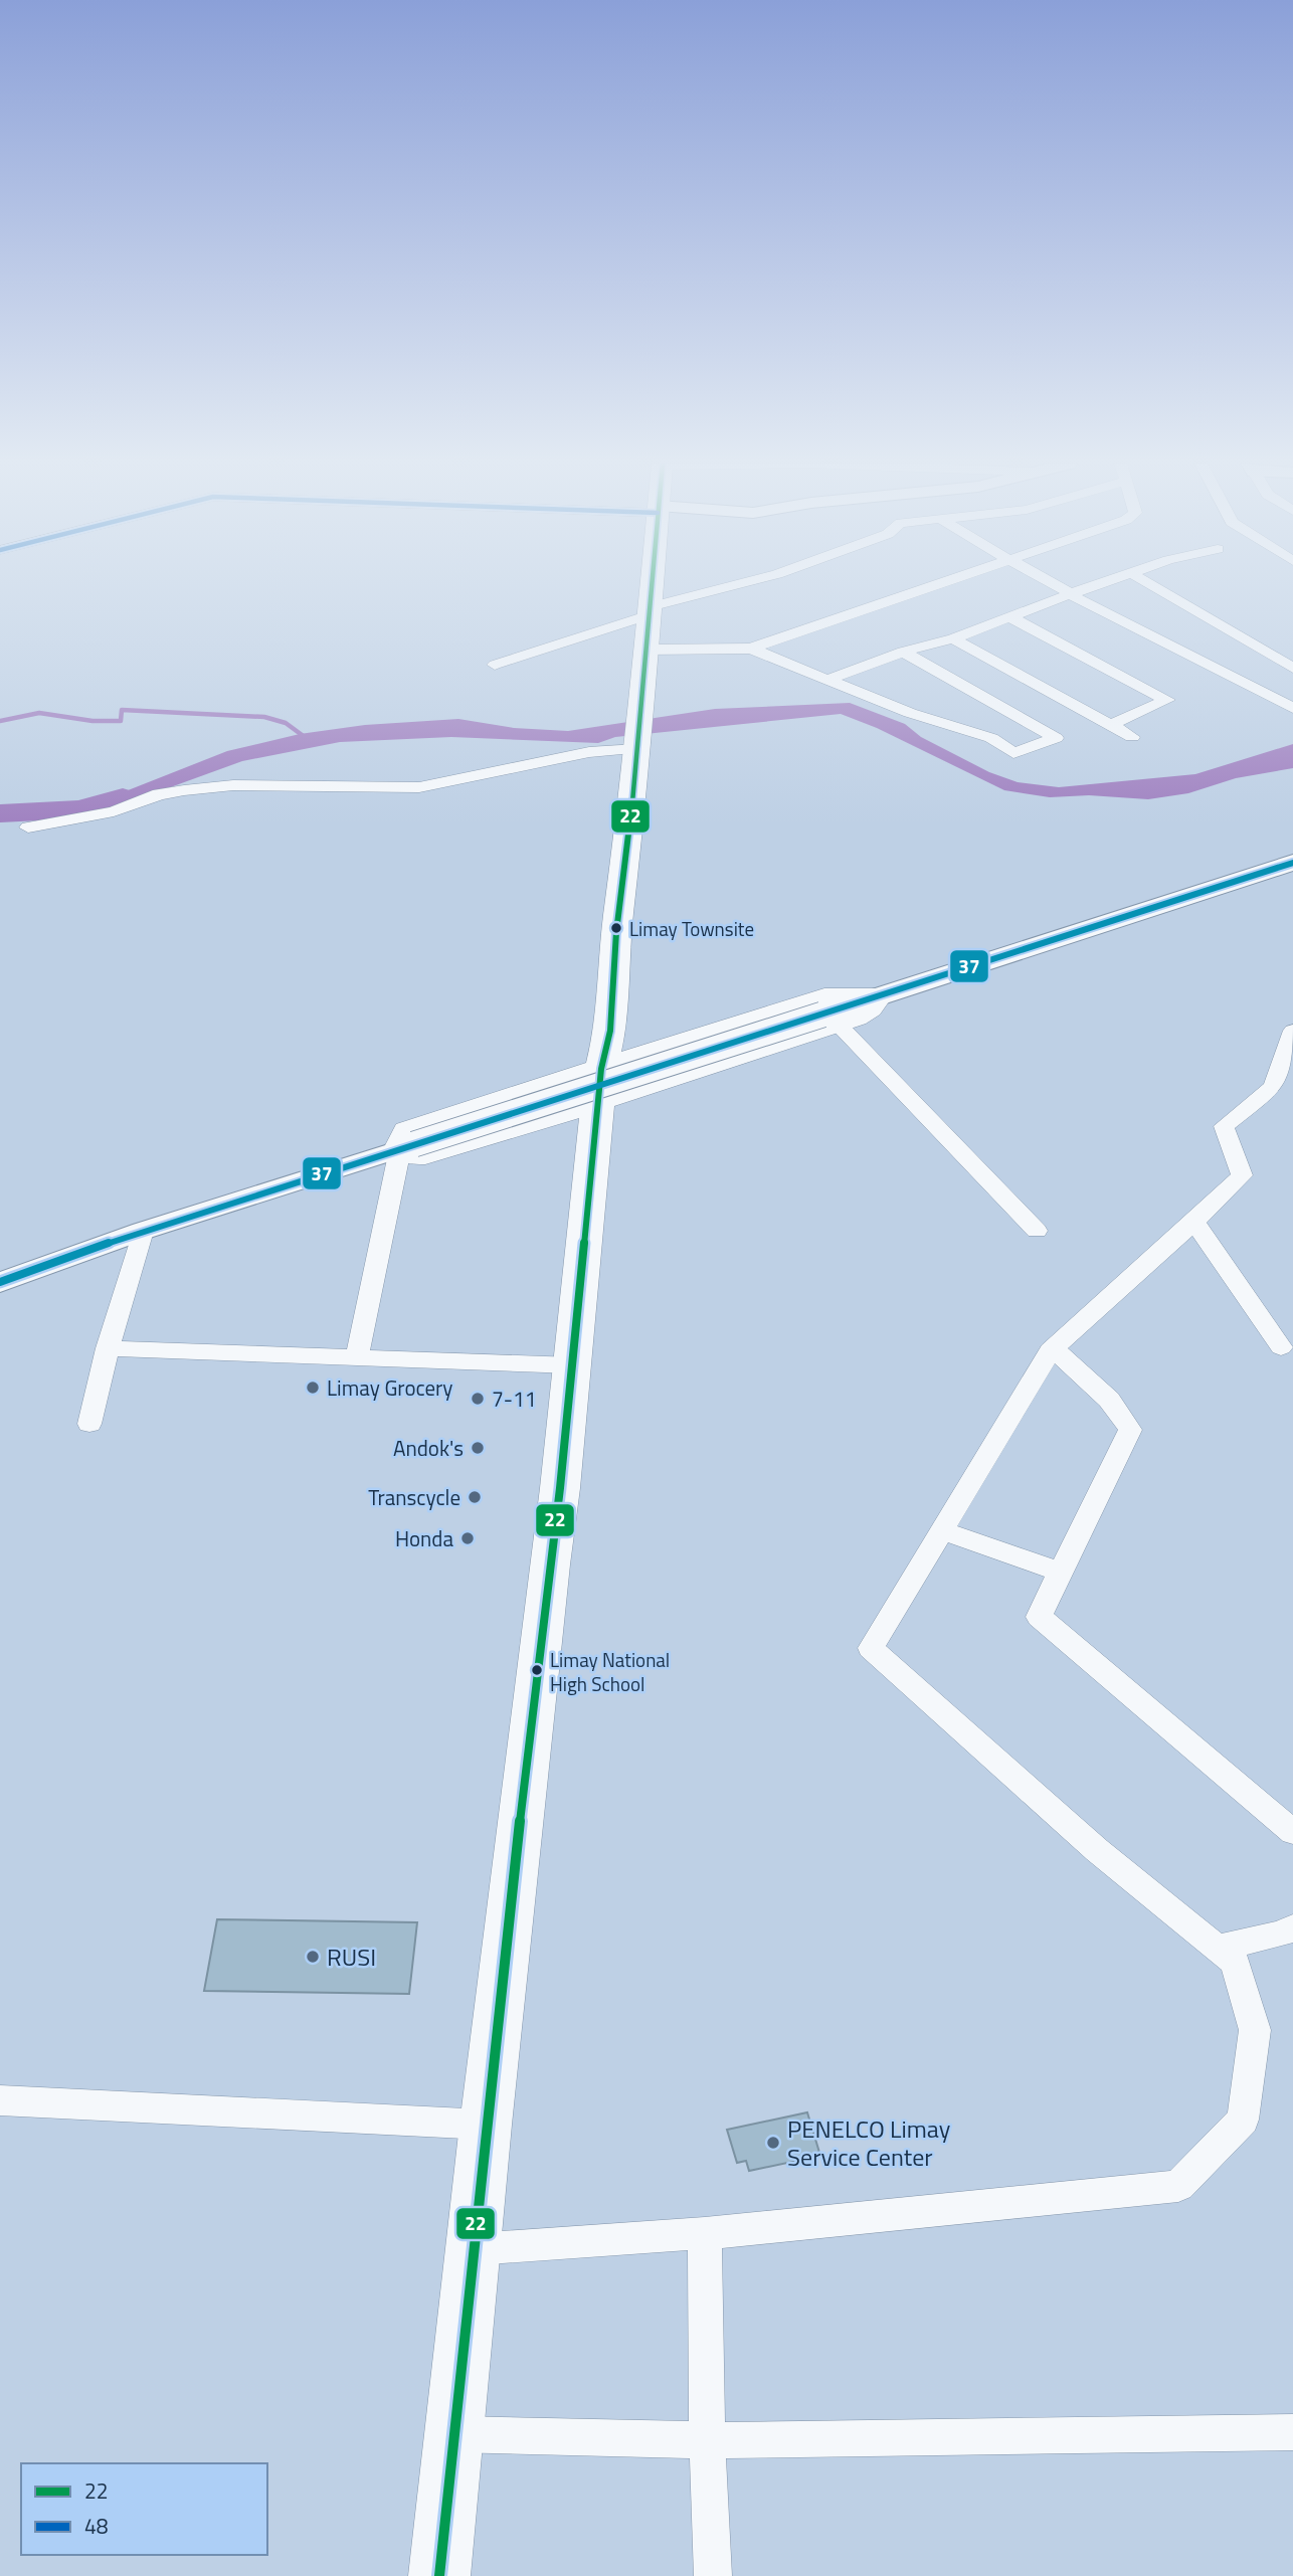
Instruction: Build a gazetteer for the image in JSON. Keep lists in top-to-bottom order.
{
  "places": [
    "Limay Townsite",
    "Limay Grocery",
    "7-11",
    "Andok's",
    "Transcycle",
    "Honda",
    "Limay National High School",
    "RUSI",
    "PENELCO Limay Service Center"
  ],
  "lines": ["transit line 22", "transit line 37"],
  "legend": ["22", "48"]
}
